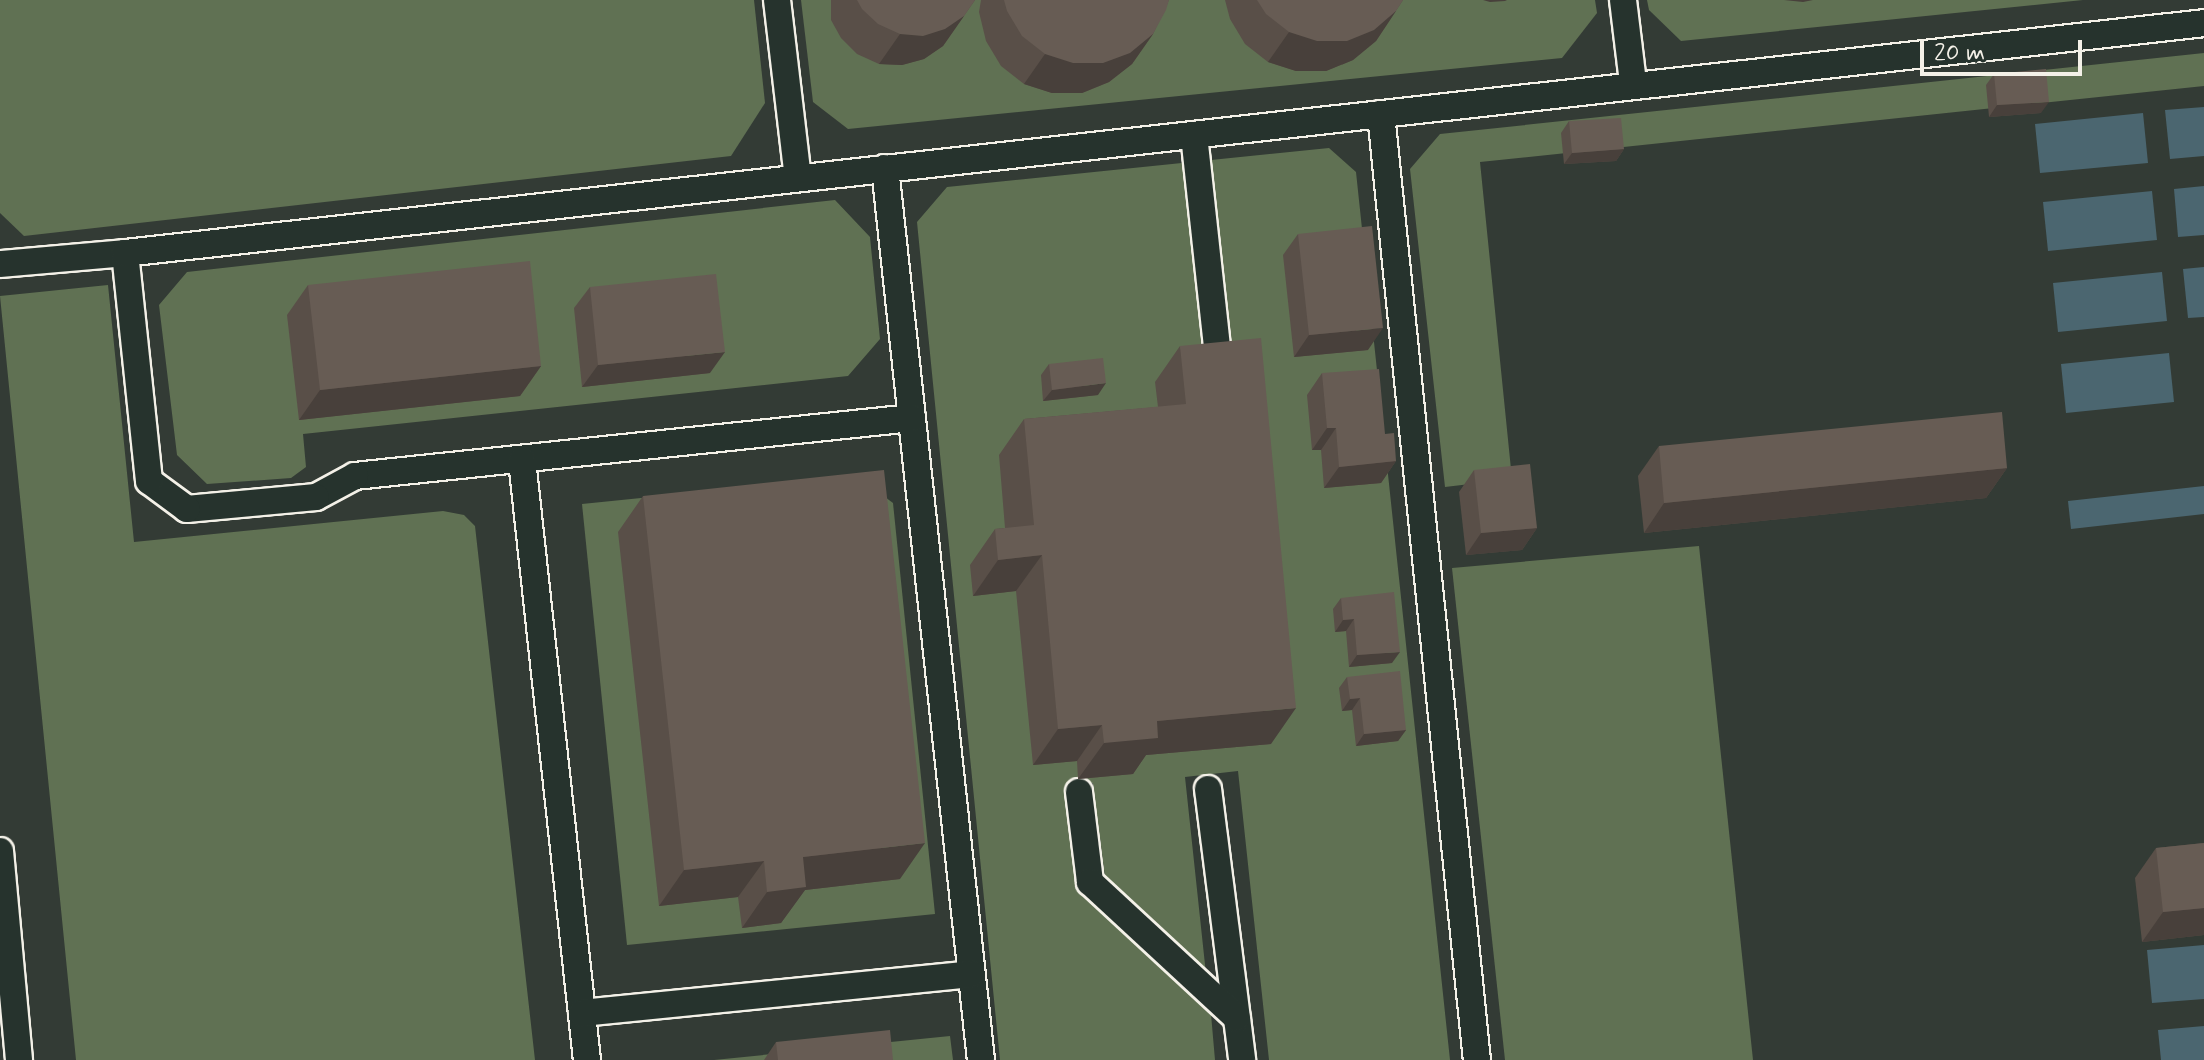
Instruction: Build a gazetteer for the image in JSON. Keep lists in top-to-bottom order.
{
  "scale_bar": "20 m"
}
